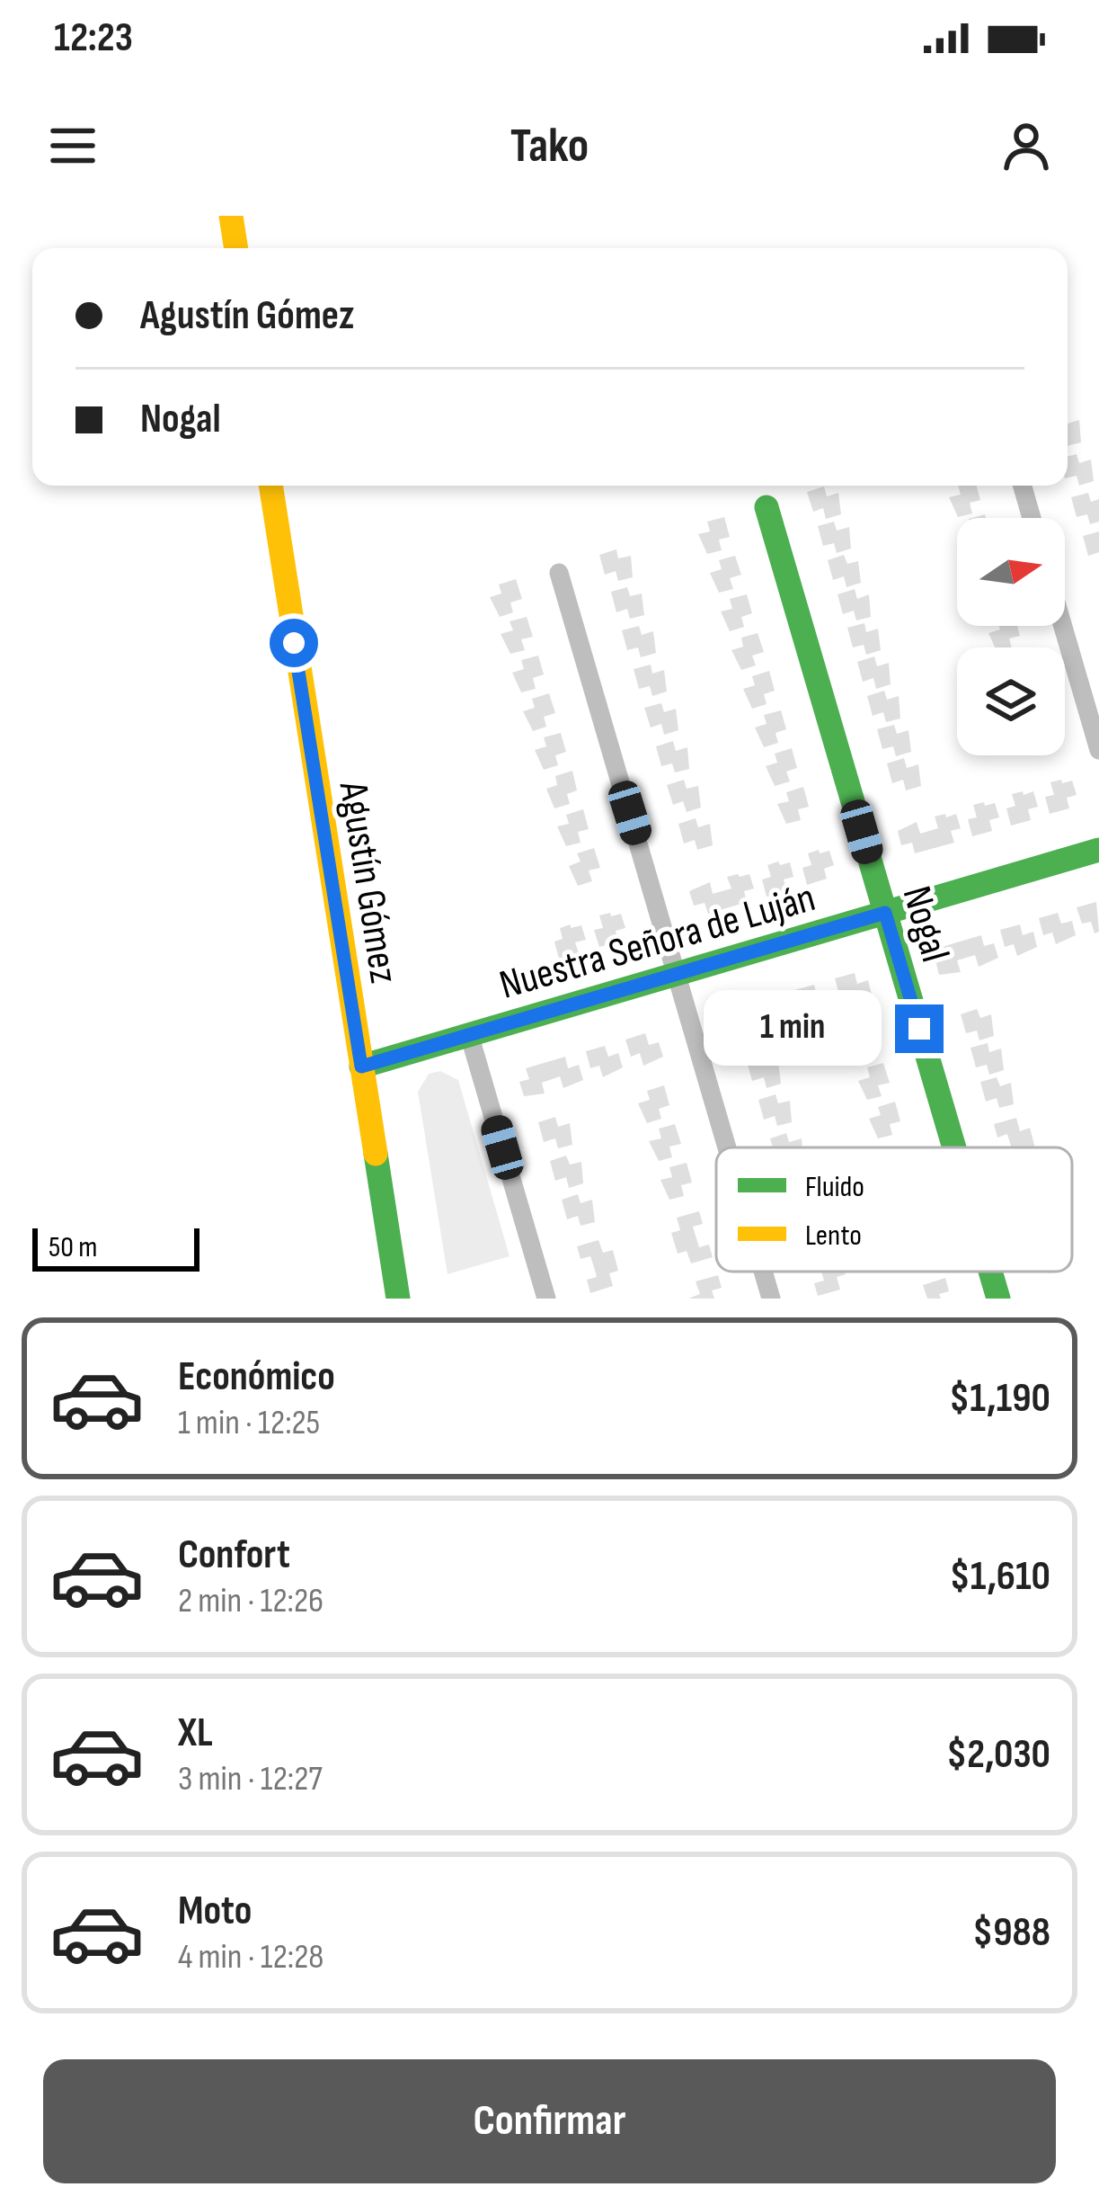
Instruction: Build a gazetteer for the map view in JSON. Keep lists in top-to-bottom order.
{
  "streets": {
    "street": ["Agustín Gómez", "Nogal", "Nuestra Señora de Luján"]
  },
  "crossings": [
    ["Agustín Gómez", "Nuestra Señora de Luján"],
    ["Nogal", "Nuestra Señora de Luján"]
  ],
  "legend": ["Fluido", "Lento"],
  "scale_bar": "50 m",
  "north": "right",
  "page": {
    "status": "12:23",
    "header": "Tako",
    "banner": ["Agustín Gómez", "Nogal"],
    "bubble": "1 min",
    "scale": "50 m",
    "list": [
      {
        "name": "Económico",
        "note": "1 min · 12:25",
        "value": "$1,190"
      },
      {
        "name": "Confort",
        "note": "2 min · 12:26",
        "value": "$1,610"
      },
      {
        "name": "XL",
        "note": "3 min · 12:27",
        "value": "$2,030"
      },
      {
        "name": "Moto",
        "note": "4 min · 12:28",
        "value": "$988"
      }
    ],
    "buttons": "Confirmar"
  }
}
